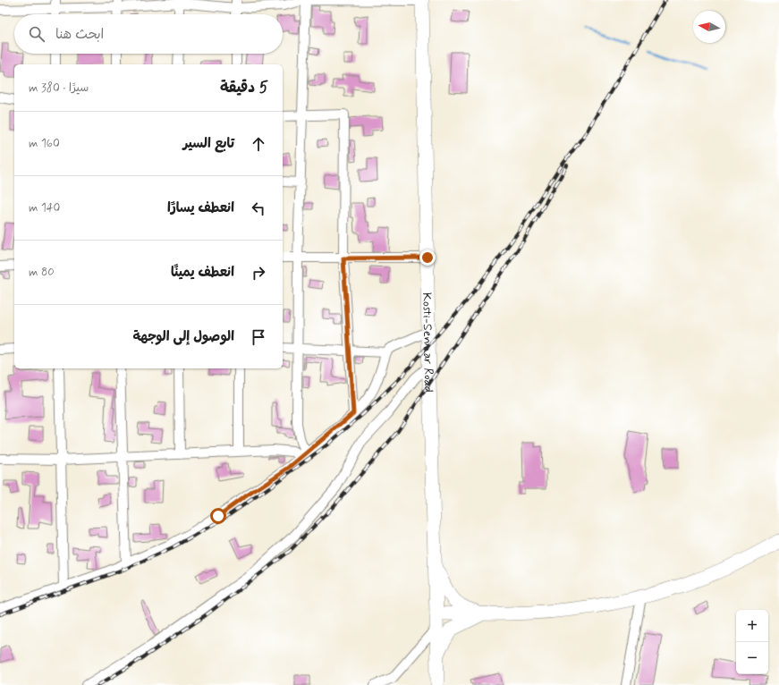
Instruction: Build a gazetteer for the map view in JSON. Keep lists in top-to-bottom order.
{
  "streets": {
    "highway": ["Kosti-Sennar Road"]
  },
  "north": "left",
  "page": {
    "search": "ابحث هنا",
    "heading": ["5 دقيقة", "سيرًا · 380 m"],
    "list": [
      ["تابع السير", "160 m"],
      ["انعطف يسارًا", "140 m"],
      ["انعطف يمينًا", "80 m"],
      "الوصول إلى الوجهة"
    ],
    "map_buttons": ["+", "−"]
  }
}
